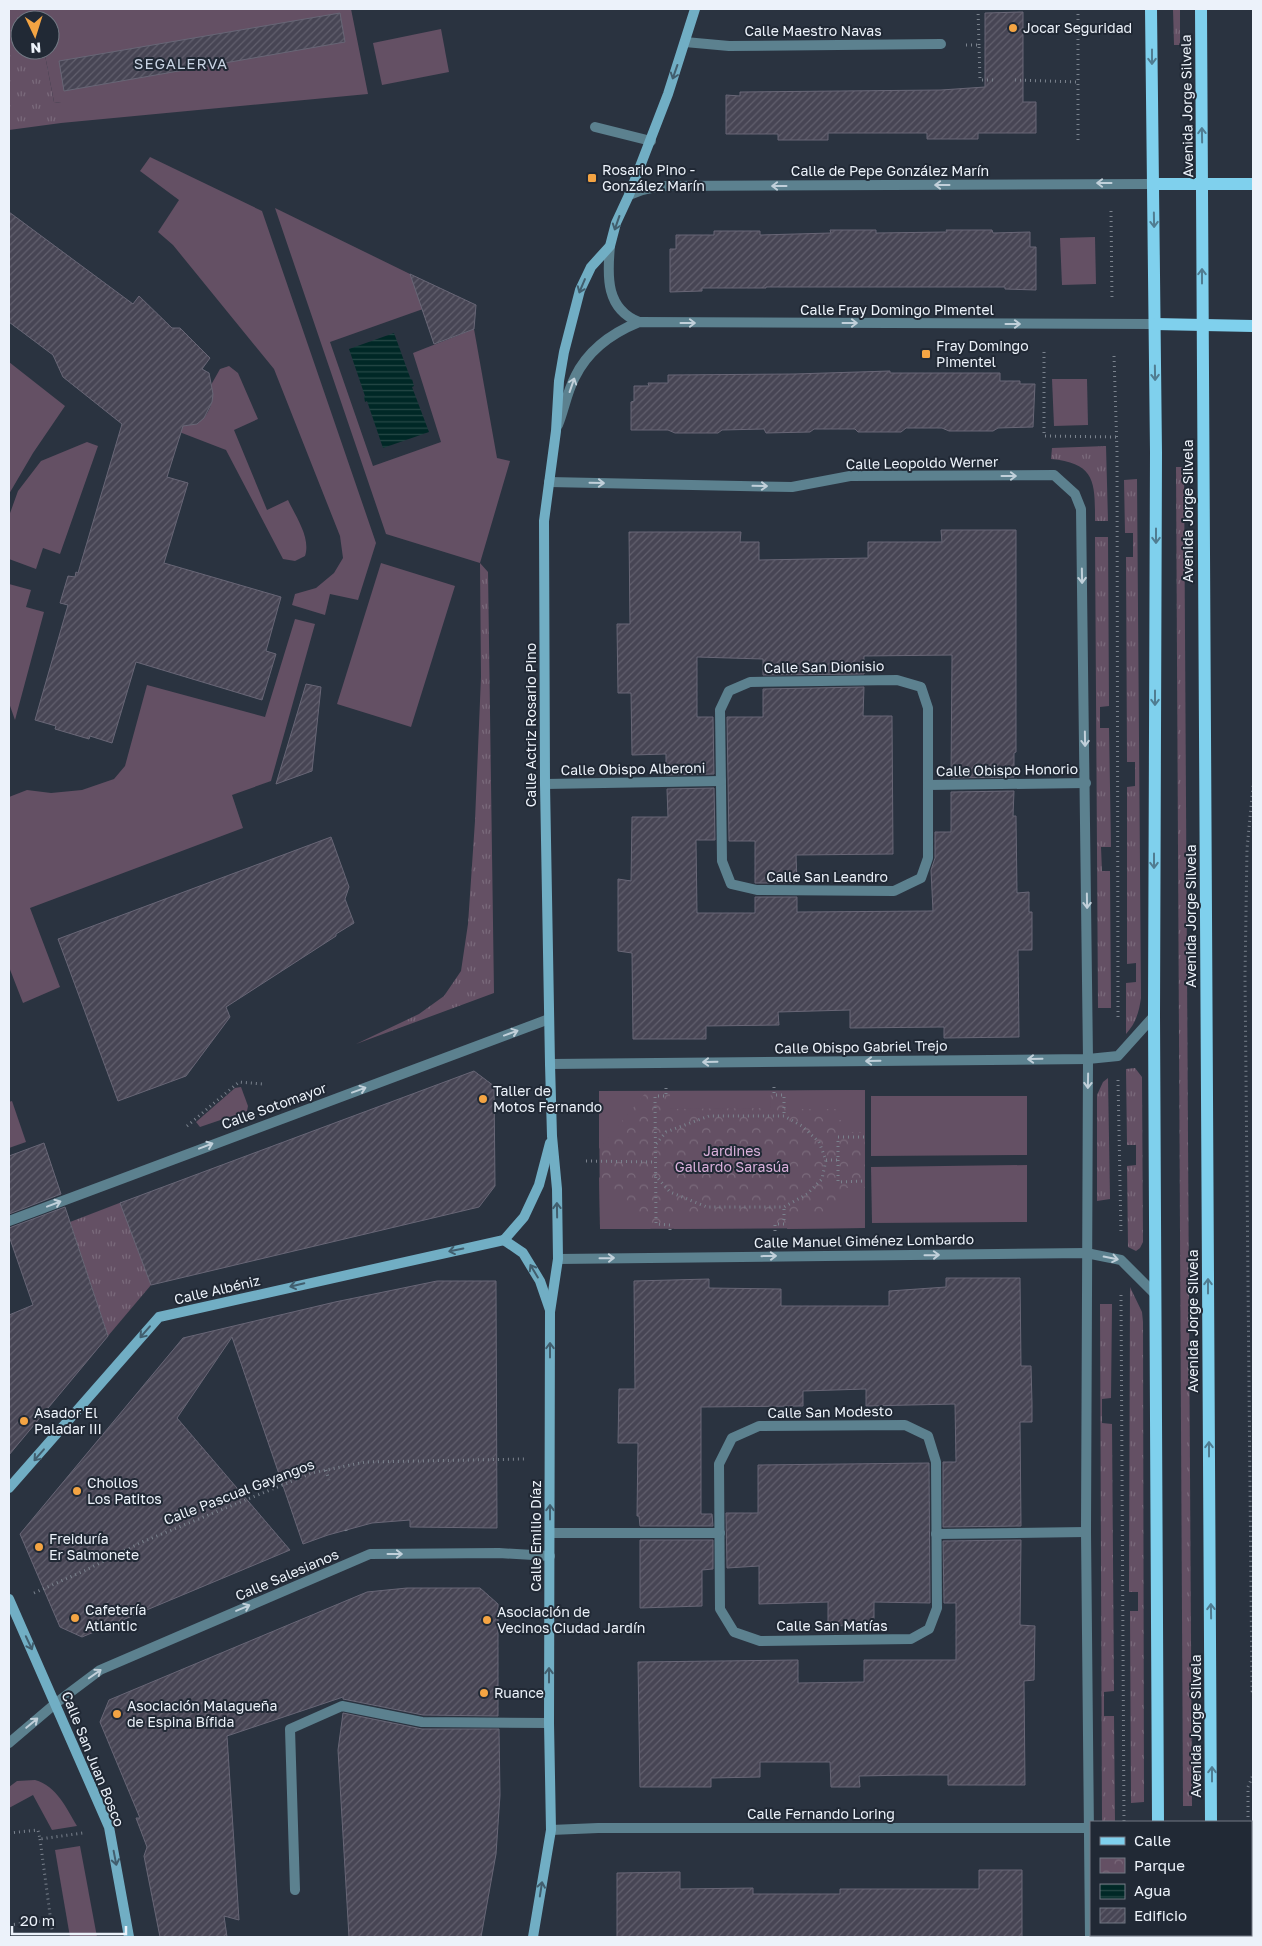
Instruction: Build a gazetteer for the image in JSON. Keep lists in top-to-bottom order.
{
  "streets": {
    "main road": [
      "Avenida Jorge Silvela",
      "Calle Actriz Rosario Pino",
      "Calle Albéniz",
      "Calle Emilio Díaz",
      "Calle San Juan Bosco"
    ],
    "street": [
      "Calle Maestro Navas",
      "Calle de Pepe González Marín",
      "Calle Fray Domingo Pimentel",
      "Calle Leopoldo Werner",
      "Calle San Dionisio",
      "Calle Obispo Alberoni",
      "Calle Obispo Honorio",
      "Calle San Leandro",
      "Calle Obispo Gabriel Trejo",
      "Calle Sotomayor",
      "Calle Manuel Giménez Lombardo",
      "Calle San Modesto",
      "Calle Salesianos",
      "Calle San Matías",
      "Calle Fernando Loring"
    ],
    "path": ["Calle Pascual Gayangos"]
  },
  "crossings": [
    ["Calle Maestro Navas", "Calle Actriz Rosario Pino"],
    ["Calle de Pepe González Marín", "Calle Actriz Rosario Pino"],
    ["Calle Fray Domingo Pimentel", "Calle Actriz Rosario Pino"],
    ["Calle Leopoldo Werner", "Calle Actriz Rosario Pino"],
    ["Calle Leopoldo Werner", "Calle Obispo Honorio"],
    ["Calle San Dionisio", "Calle Obispo Alberoni"],
    ["Calle San Dionisio", "Calle Obispo Honorio"],
    ["Calle Actriz Rosario Pino", "Calle Obispo Alberoni"],
    ["Calle Actriz Rosario Pino", "Calle Sotomayor"],
    ["Calle Actriz Rosario Pino", "Calle Emilio Díaz"],
    ["Calle Obispo Alberoni", "Calle San Leandro"],
    ["Calle Obispo Honorio", "Calle San Leandro"],
    ["Calle Obispo Gabriel Trejo", "Calle Emilio Díaz"],
    ["Calle Sotomayor", "Calle Emilio Díaz"],
    ["Calle Manuel Giménez Lombardo", "Calle Emilio Díaz"],
    ["Calle Albéniz", "Calle Emilio Díaz"],
    ["Calle San Modesto", "Calle San Matías"],
    ["Calle Pascual Gayangos", "Calle Emilio Díaz"],
    ["Calle Pascual Gayangos", "Calle San Juan Bosco"],
    ["Calle Emilio Díaz", "Calle Salesianos"],
    ["Calle Emilio Díaz", "Calle Fernando Loring"],
    ["Calle Salesianos", "Calle San Juan Bosco"]
  ],
  "one_way": [
    "Calle de Pepe González Marín",
    "Calle Fray Domingo Pimentel",
    "Calle Obispo Gabriel Trejo",
    "Calle Sotomayor",
    "Calle Manuel Giménez Lombardo",
    "Calle Albéniz",
    "Calle Emilio Díaz",
    "Calle Salesianos",
    "Calle San Juan Bosco"
  ],
  "districts": ["SEGALERVA"],
  "parks": ["Jardines Gallardo Sarasúa"],
  "places": {
    "other": [
      "Jocar Seguridad",
      "Taller de Motos Fernando",
      "Asador El Paladar III",
      "Chollos Los Patitos",
      "Freiduría Er Salmonete",
      "Cafetería Atlantic",
      "Asociación de Vecinos Ciudad Jardín",
      "Ruance",
      "Asociación Malagueña de Espina Bífida"
    ],
    "transit": ["Rosario Pino - González Marín", "Fray Domingo Pimentel"]
  },
  "legend": [
    "Calle",
    "Parque",
    "Agua",
    "Edificio"
  ],
  "scale_bar": "20 m",
  "north": "bottom"
}
